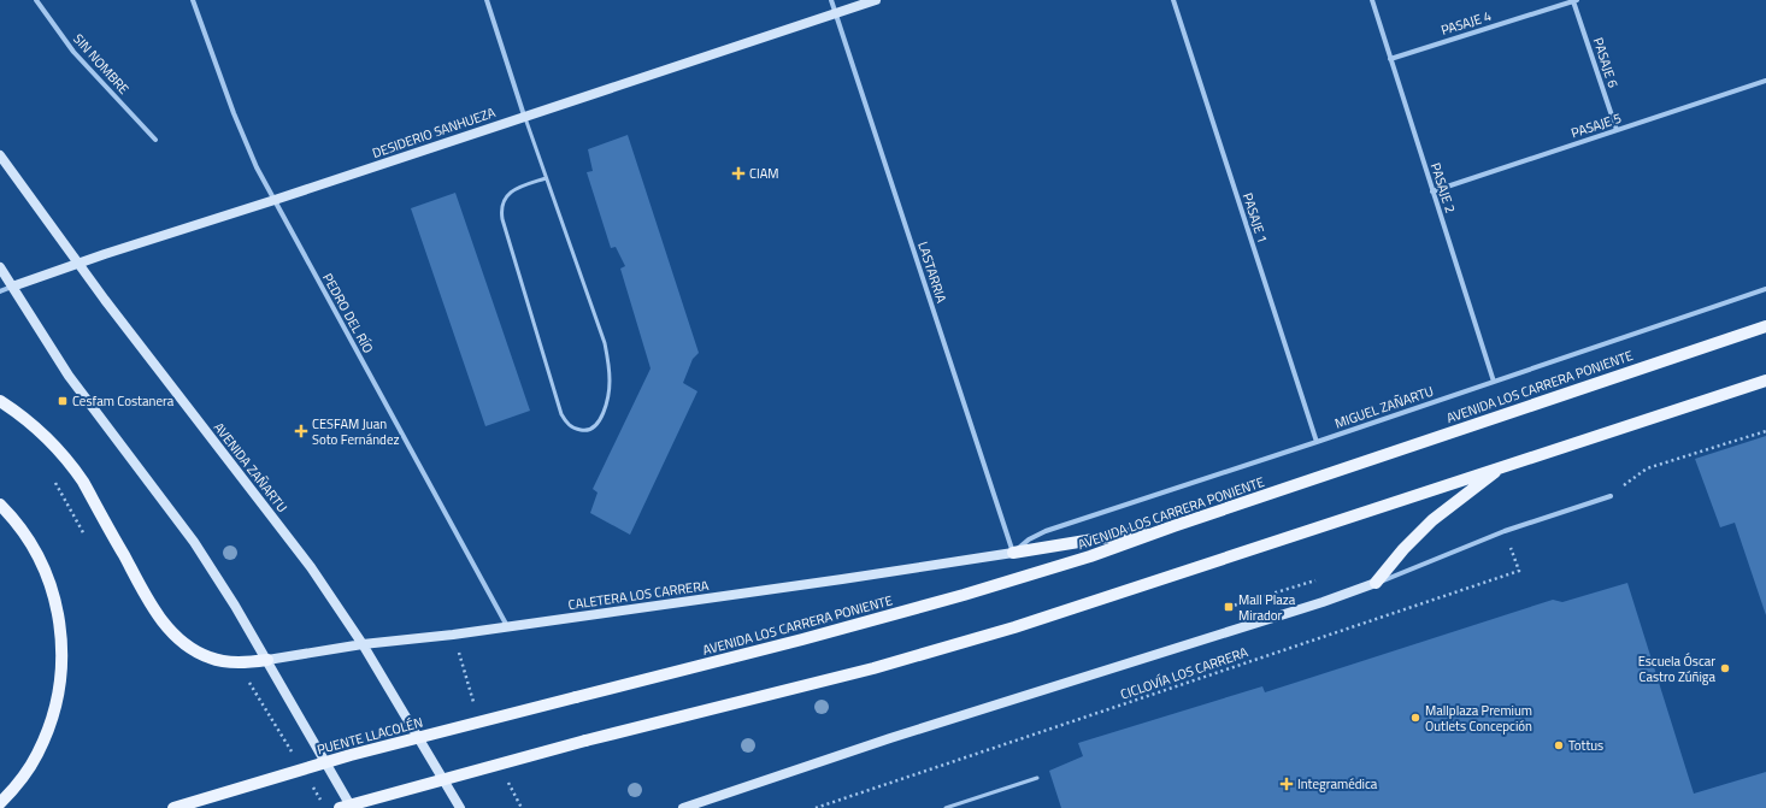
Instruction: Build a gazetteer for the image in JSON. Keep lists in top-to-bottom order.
{
  "streets": {
    "main road": ["AVENIDA LOS CARRERA PONIENTE", "PUENTE LLACOLÉN"],
    "street": [
      "PASAJE 4",
      "PASAJE 6",
      "SIN NOMBRE",
      "PASAJE 5",
      "DESIDERIO SANHUEZA",
      "PASAJE 2",
      "PASAJE 1",
      "LASTARRIA",
      "PEDRO DEL RÍO",
      "MIGUEL ZAÑARTU",
      "AVENIDA ZAÑARTU",
      "CALETERA LOS CARRERA"
    ],
    "path": ["CICLOVÍA LOS CARRERA"]
  },
  "crossings": [
    ["PASAJE 4", "PASAJE 6"],
    ["PASAJE 4", "PASAJE 2"],
    ["PASAJE 6", "PASAJE 5"],
    ["PASAJE 5", "PASAJE 2"],
    ["DESIDERIO SANHUEZA", "LASTARRIA"],
    ["DESIDERIO SANHUEZA", "PEDRO DEL RÍO"],
    ["DESIDERIO SANHUEZA", "AVENIDA ZAÑARTU"],
    ["PASAJE 2", "MIGUEL ZAÑARTU"],
    ["PASAJE 1", "MIGUEL ZAÑARTU"],
    ["LASTARRIA", "MIGUEL ZAÑARTU"],
    ["LASTARRIA", "CALETERA LOS CARRERA"],
    ["PEDRO DEL RÍO", "CALETERA LOS CARRERA"],
    ["AVENIDA LOS CARRERA PONIENTE", "PUENTE LLACOLÉN"],
    ["MIGUEL ZAÑARTU", "CALETERA LOS CARRERA"],
    ["AVENIDA ZAÑARTU", "CALETERA LOS CARRERA"]
  ],
  "places": {
    "health": ["CIAM", "CESFAM Juan Soto Fernández", "Integramédica"],
    "transit": ["Cesfam Costanera", "Mall Plaza Mirador"],
    "other": ["Escuela Óscar Castro Zúñiga", "Mallplaza Premium Outlets Concepción", "Tottus"]
  }
}
